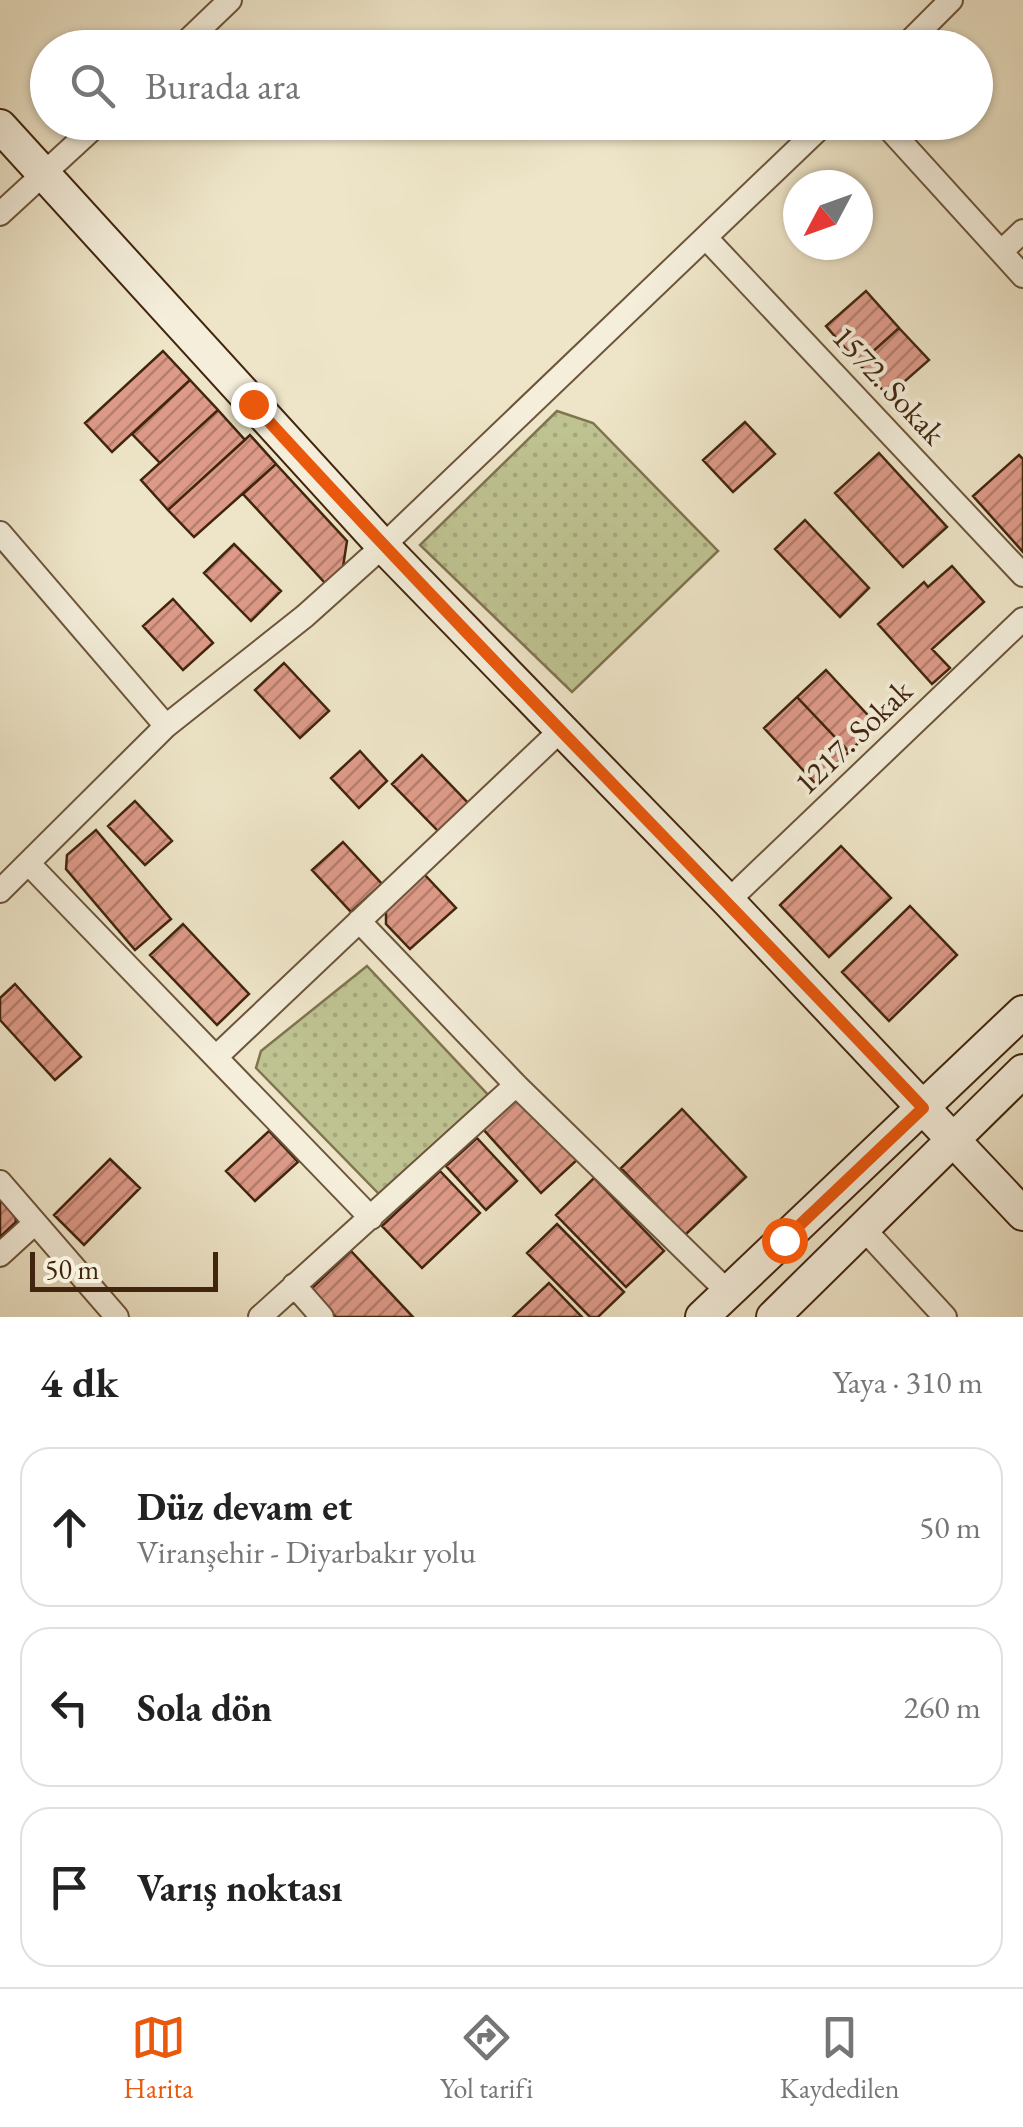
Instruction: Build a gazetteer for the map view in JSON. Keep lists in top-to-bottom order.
{
  "streets": {
    "street": ["1572. Sokak", "1217. Sokak"]
  },
  "scale_bar": "50 m",
  "north": "bottom left",
  "page": {
    "search": "Burada ara",
    "scale": "50 m",
    "heading": ["4 dk", "Yaya · 310 m"],
    "list": [
      ["Düz devam et", "Viranşehir - Diyarbakır yolu", "50 m"],
      ["Sola dön", "260 m"],
      "Varış noktası"
    ],
    "nav": ["Harita", "Yol tarifi", "Kaydedilen"]
  }
}
